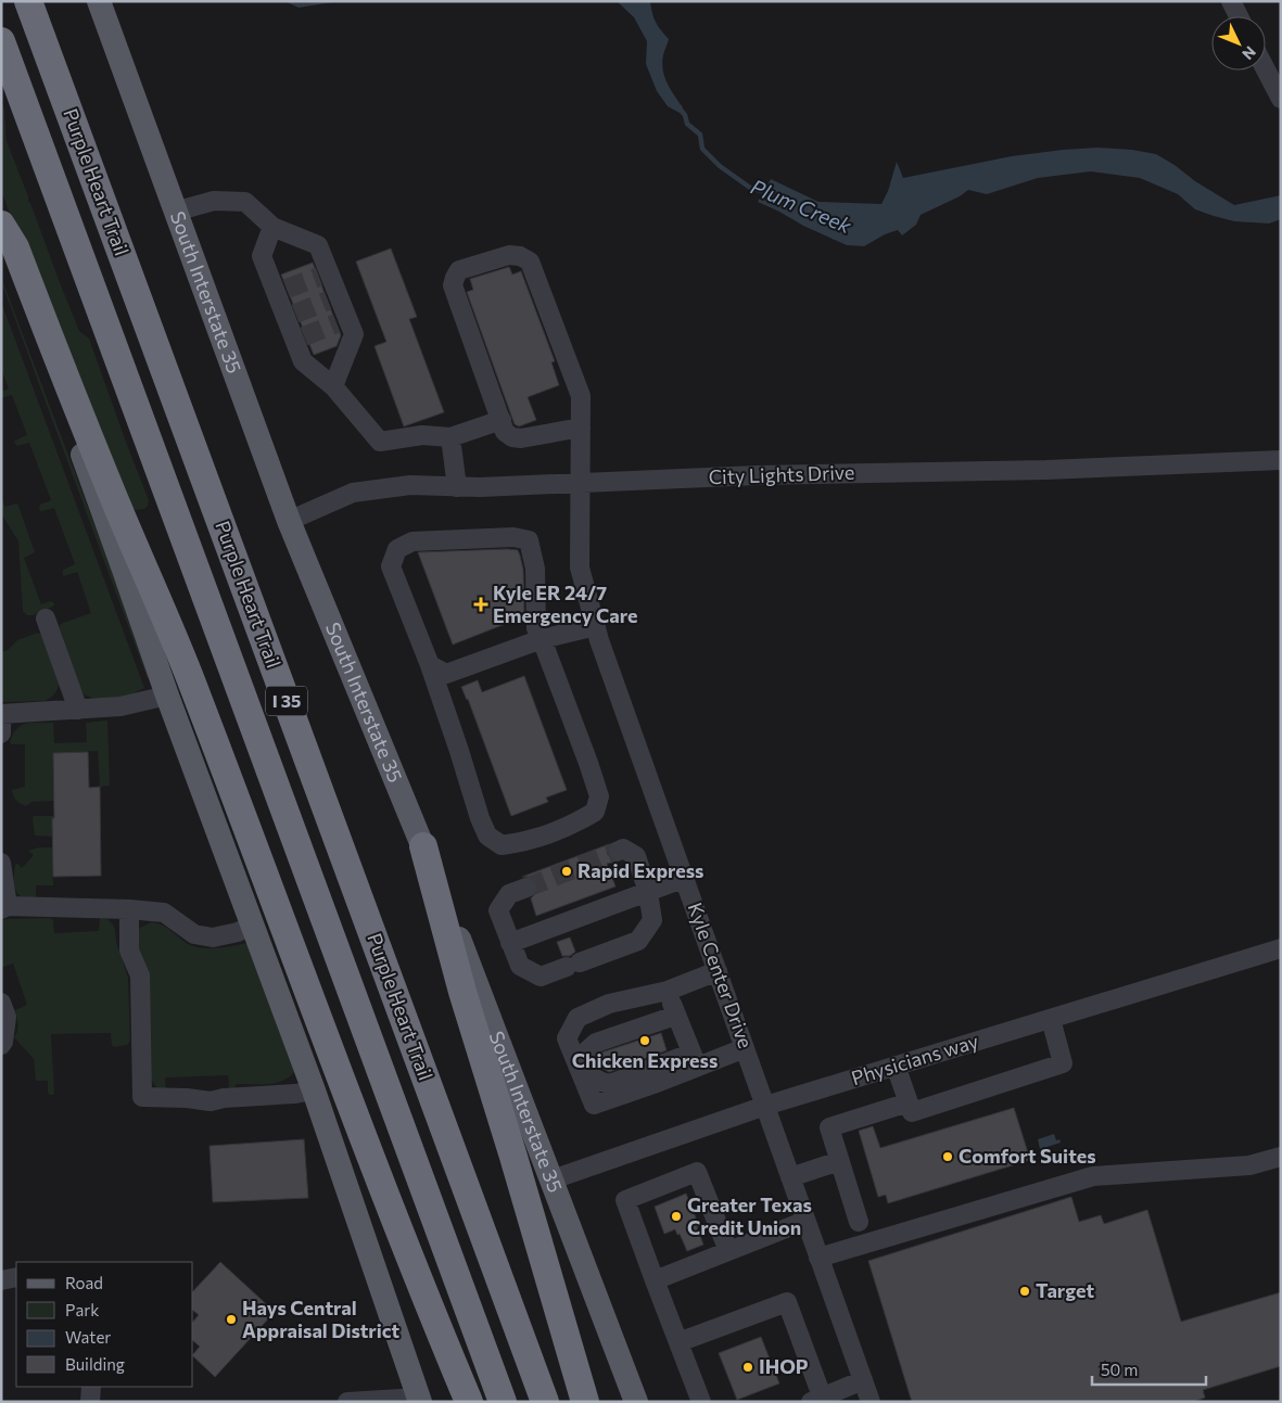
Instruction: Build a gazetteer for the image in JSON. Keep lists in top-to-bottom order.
{
  "streets": {
    "highway": ["Purple Heart Trail", "I 35"],
    "main road": ["South Interstate 35"],
    "street": ["City Lights Drive", "Kyle Center Drive", "Physicians way"]
  },
  "crossings": [
    ["South Interstate 35", "City Lights Drive"],
    ["South Interstate 35", "Physicians way"],
    ["City Lights Drive", "Kyle Center Drive"],
    ["Kyle Center Drive", "Physicians way"]
  ],
  "water": ["Plum Creek"],
  "places": {
    "health": ["Kyle ER 24/7 Emergency Care"],
    "other": [
      "Rapid Express",
      "Chicken Express",
      "Comfort Suites",
      "Greater Texas Credit Union",
      "Target",
      "Hays Central Appraisal District",
      "IHOP"
    ]
  },
  "legend": [
    "Road",
    "Park",
    "Water",
    "Building"
  ],
  "scale_bar": "50 m",
  "north": "bottom right"
}
